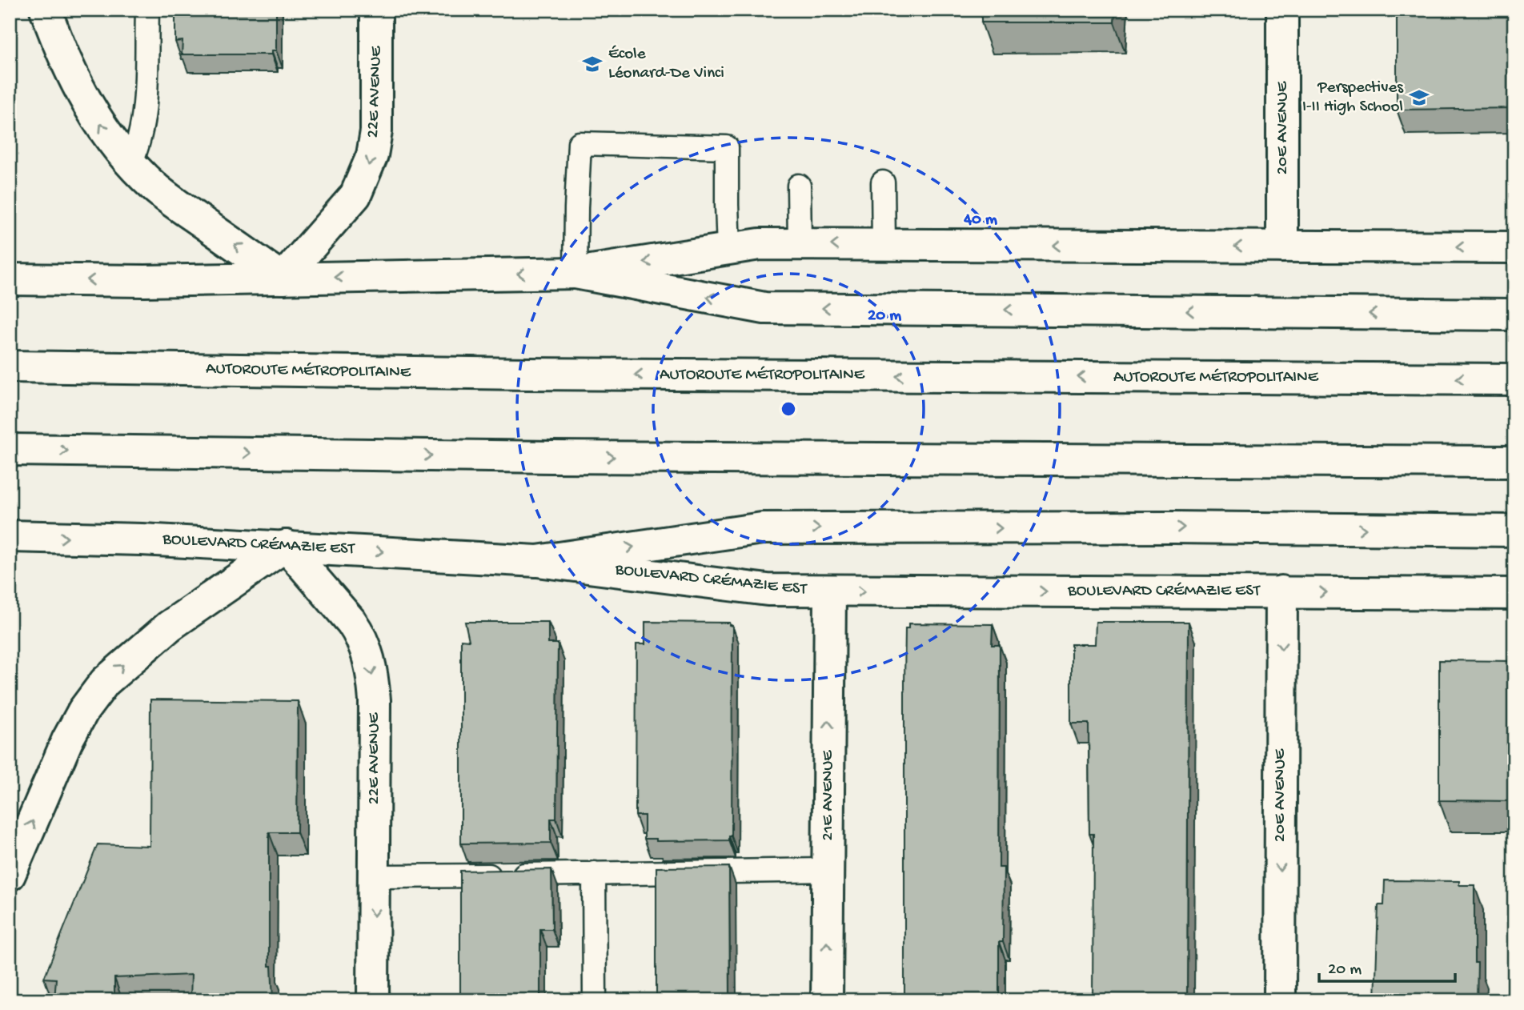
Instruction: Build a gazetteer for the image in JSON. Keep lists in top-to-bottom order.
{
  "streets": {
    "main road": [
      "22E AVENUE",
      "20E AVENUE",
      "AUTOROUTE MÉTROPOLITAINE",
      "BOULEVARD CRÉMAZIE EST",
      "21E AVENUE"
    ]
  },
  "crossings": [
    ["22E AVENUE", "BOULEVARD CRÉMAZIE EST"],
    ["20E AVENUE", "BOULEVARD CRÉMAZIE EST"],
    ["BOULEVARD CRÉMAZIE EST", "21E AVENUE"]
  ],
  "one_way": ["22E AVENUE", "20E AVENUE", "21E AVENUE"],
  "places": {
    "school or university": ["École Léonard-De Vinci", "Perspectives I-II High School"]
  },
  "scale_bar": "20 m",
  "rings": ["40 m", "20 m"]
}
